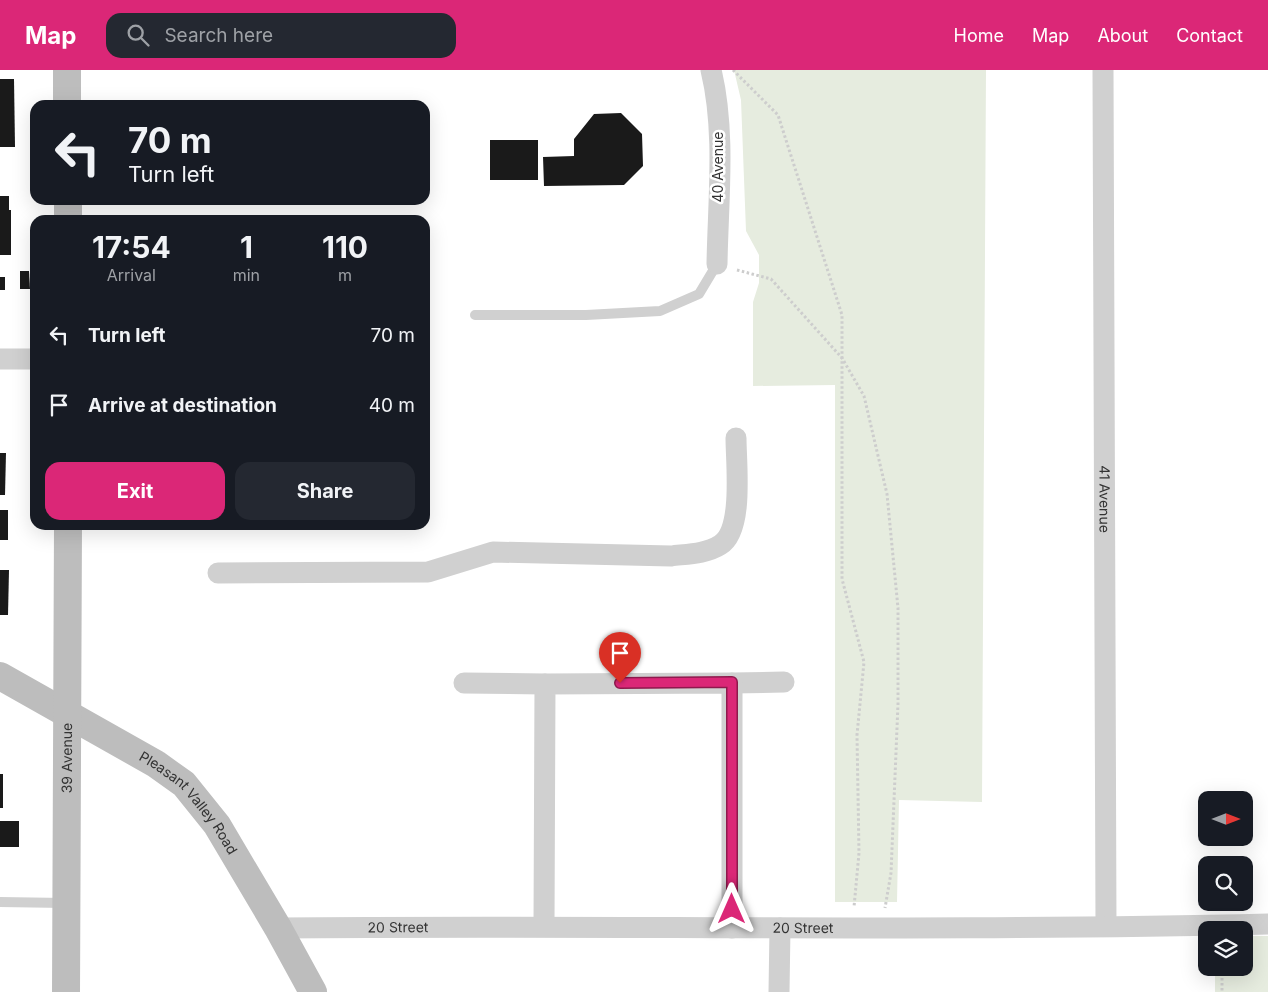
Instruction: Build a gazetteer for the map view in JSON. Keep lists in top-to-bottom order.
{
  "streets": {
    "street": [
      "40 Avenue",
      "41 Avenue",
      "39 Avenue",
      "Pleasant Valley Road",
      "20 Street"
    ]
  },
  "crossings": [
    ["41 Avenue", "20 Street"],
    ["39 Avenue", "Pleasant Valley Road"],
    ["Pleasant Valley Road", "20 Street"]
  ],
  "north": "right",
  "page": {
    "header": "Map",
    "search": "Search here",
    "nav": [
      "Home",
      "Map",
      "About",
      "Contact"
    ],
    "turn": ["70 m", "Turn left"],
    "eta": [
      "17:54",
      "Arrival",
      "1",
      "min",
      "110",
      "m"
    ],
    "list": [
      {
        "name": "Turn left",
        "value": "70 m"
      },
      {
        "name": "Arrive at destination",
        "value": "40 m"
      }
    ],
    "buttons": ["Exit", "Share"]
  }
}
